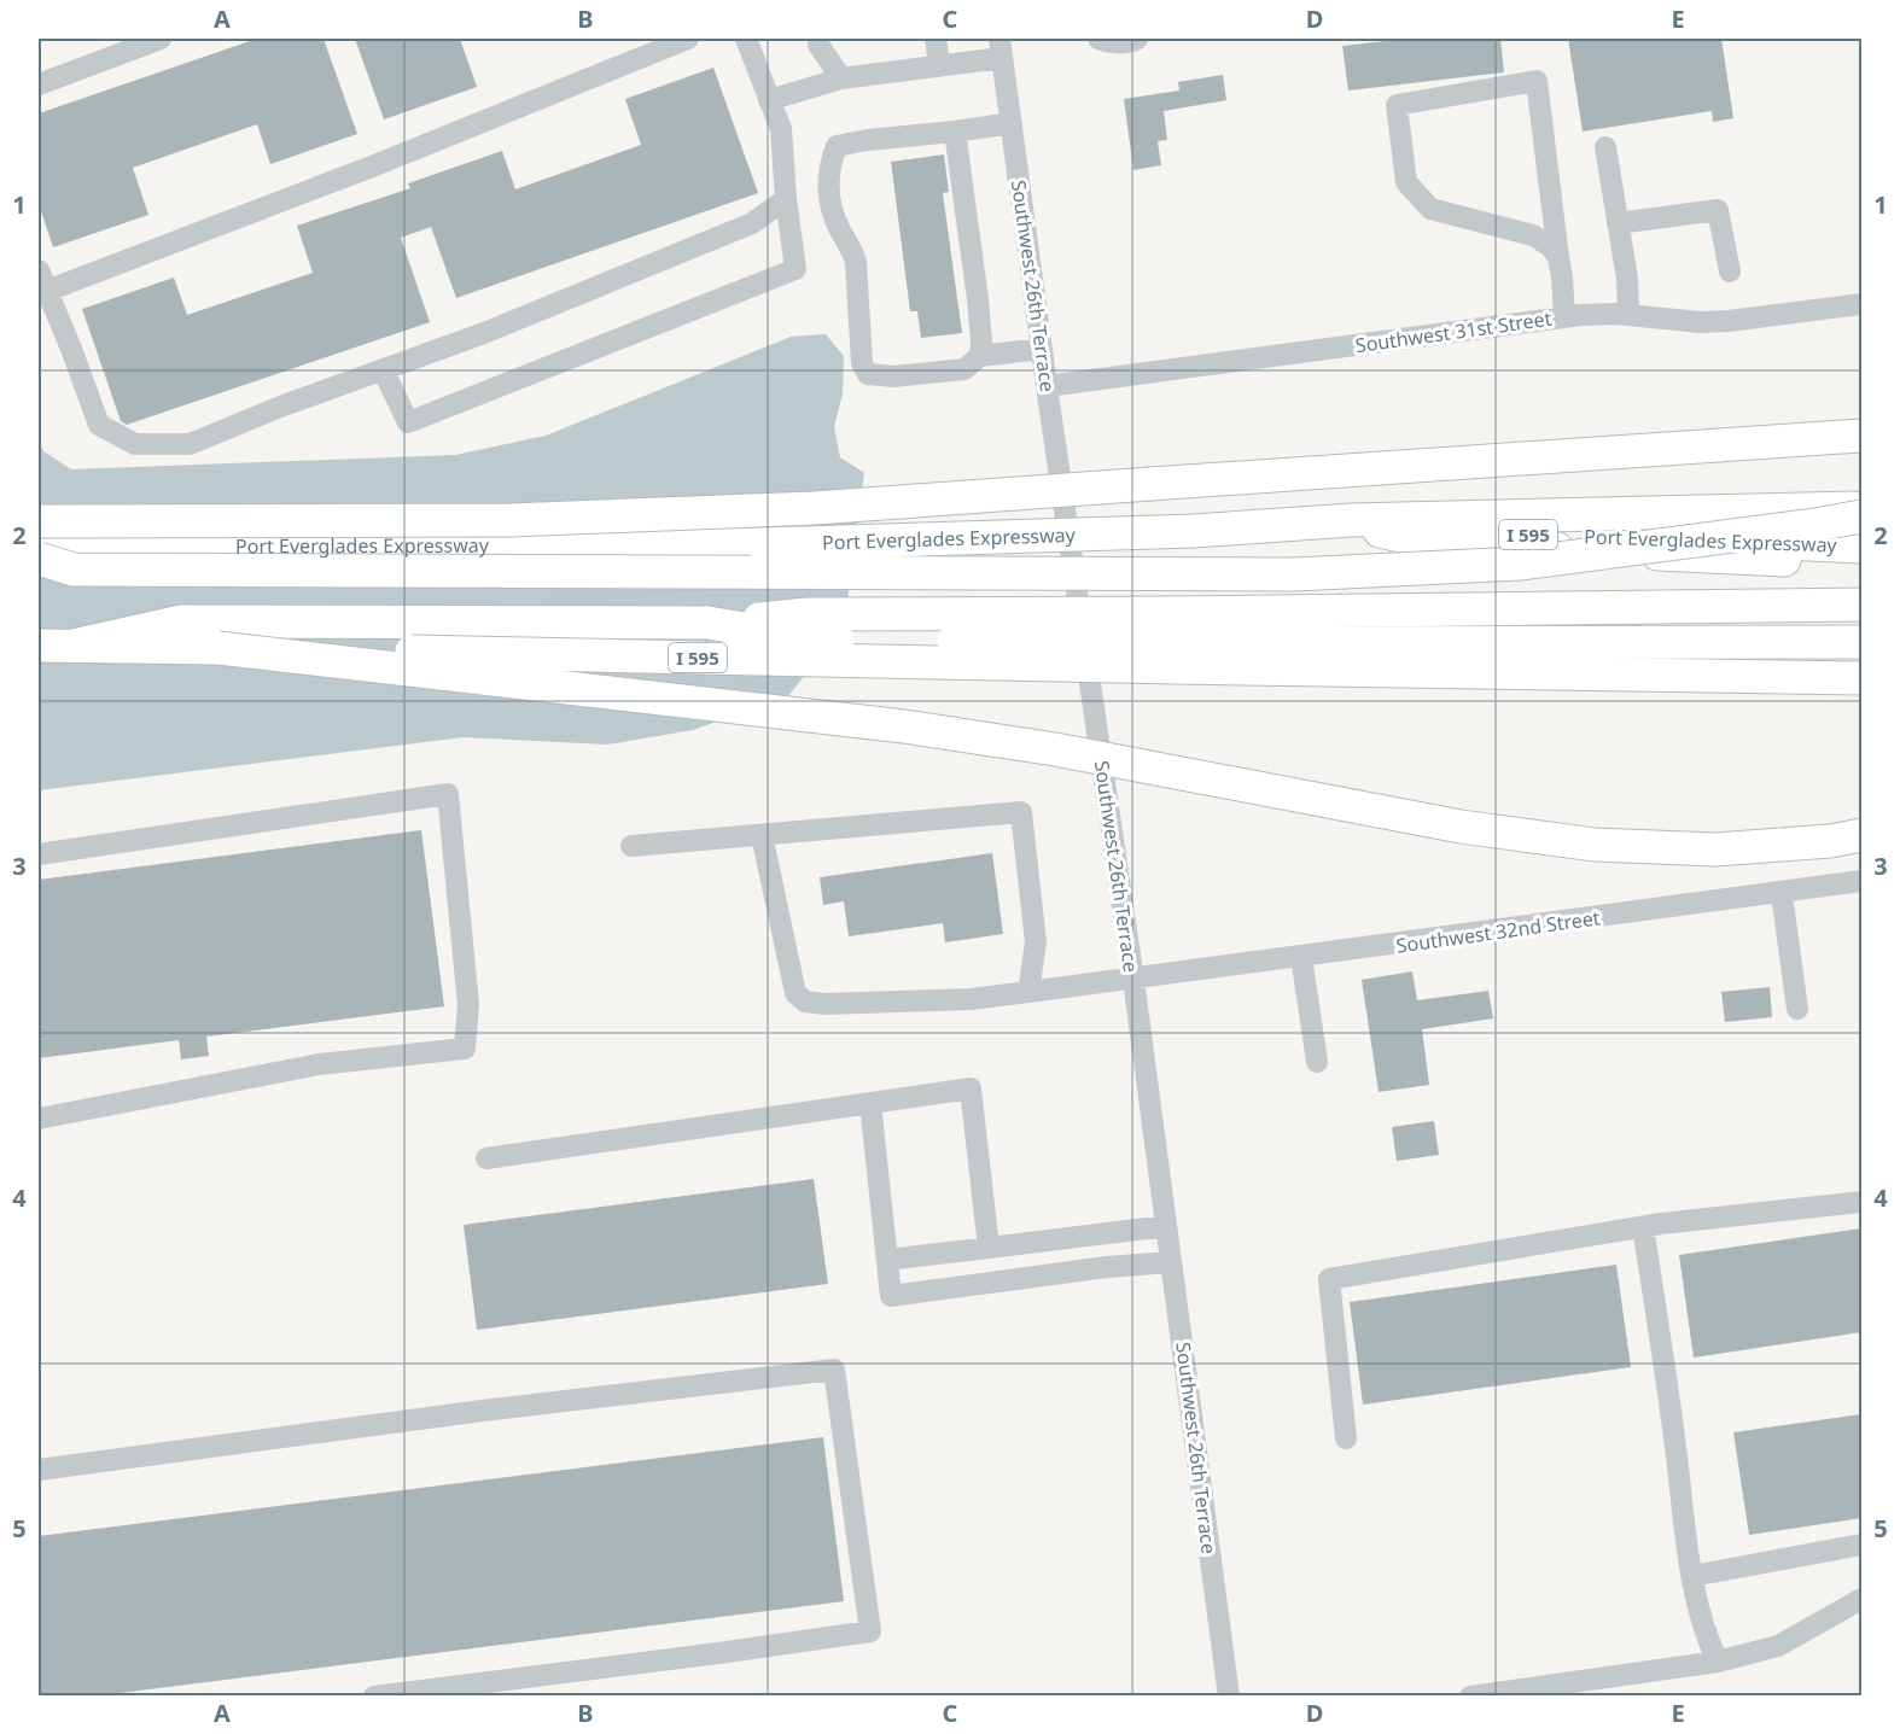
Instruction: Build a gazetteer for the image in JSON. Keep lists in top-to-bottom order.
{
  "streets": {
    "highway": ["I 595", "Port Everglades Expressway"],
    "street": ["Southwest 26th Terrace", "Southwest 31st Street", "Southwest 32nd Street"]
  },
  "crossings": [
    ["Southwest 26th Terrace", "Southwest 31st Street"],
    ["Southwest 26th Terrace", "Southwest 32nd Street"]
  ],
  "grid": {
    "columns": [
      "A",
      "B",
      "C",
      "D",
      "E"
    ],
    "rows": [
      "1",
      "2",
      "3",
      "4",
      "5"
    ]
  }
}
